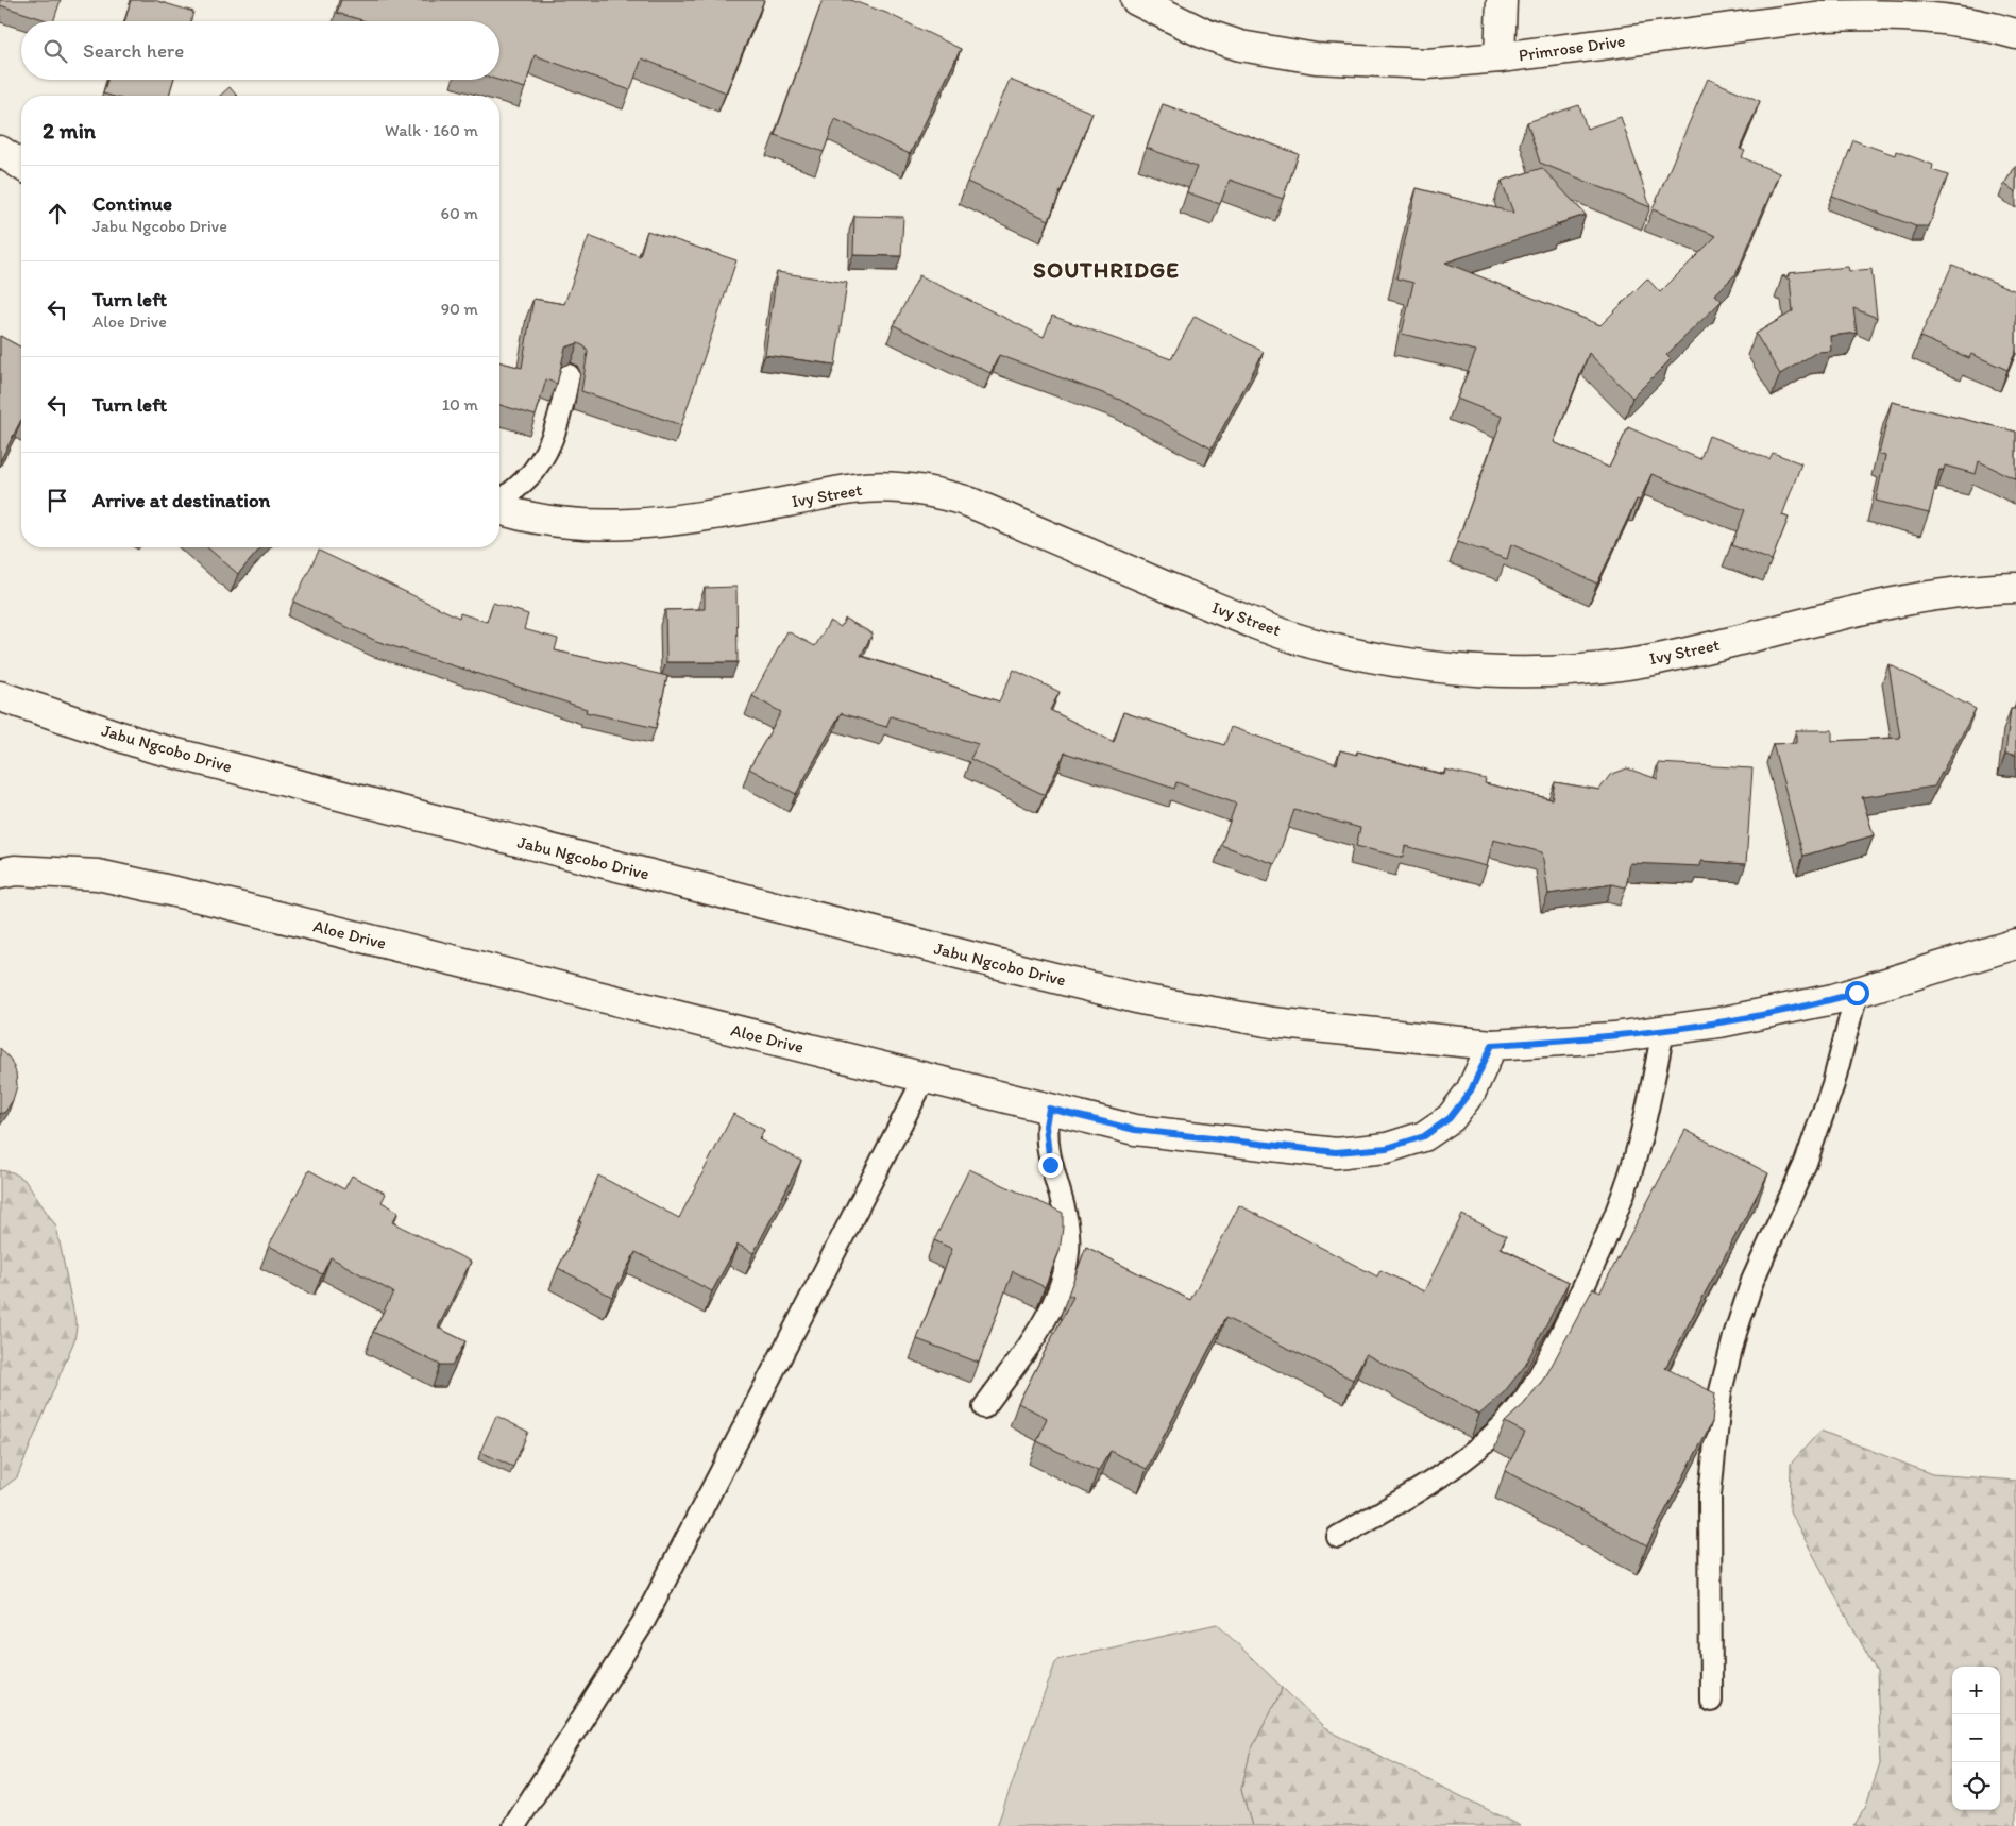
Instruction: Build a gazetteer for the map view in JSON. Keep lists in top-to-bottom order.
{
  "streets": {
    "street": [
      "Primrose Drive",
      "Ivy Street",
      "Jabu Ngcobo Drive",
      "Aloe Drive"
    ]
  },
  "crossings": [
    ["Jabu Ngcobo Drive", "Aloe Drive"]
  ],
  "districts": ["SOUTHRIDGE"],
  "page": {
    "search": "Search here",
    "heading": ["2 min", "Walk · 160 m"],
    "list": [
      ["Continue", "Jabu Ngcobo Drive", "60 m"],
      ["Turn left", "Aloe Drive", "90 m"],
      ["Turn left", "10 m"],
      "Arrive at destination"
    ],
    "map_buttons": ["+", "−"]
  }
}
